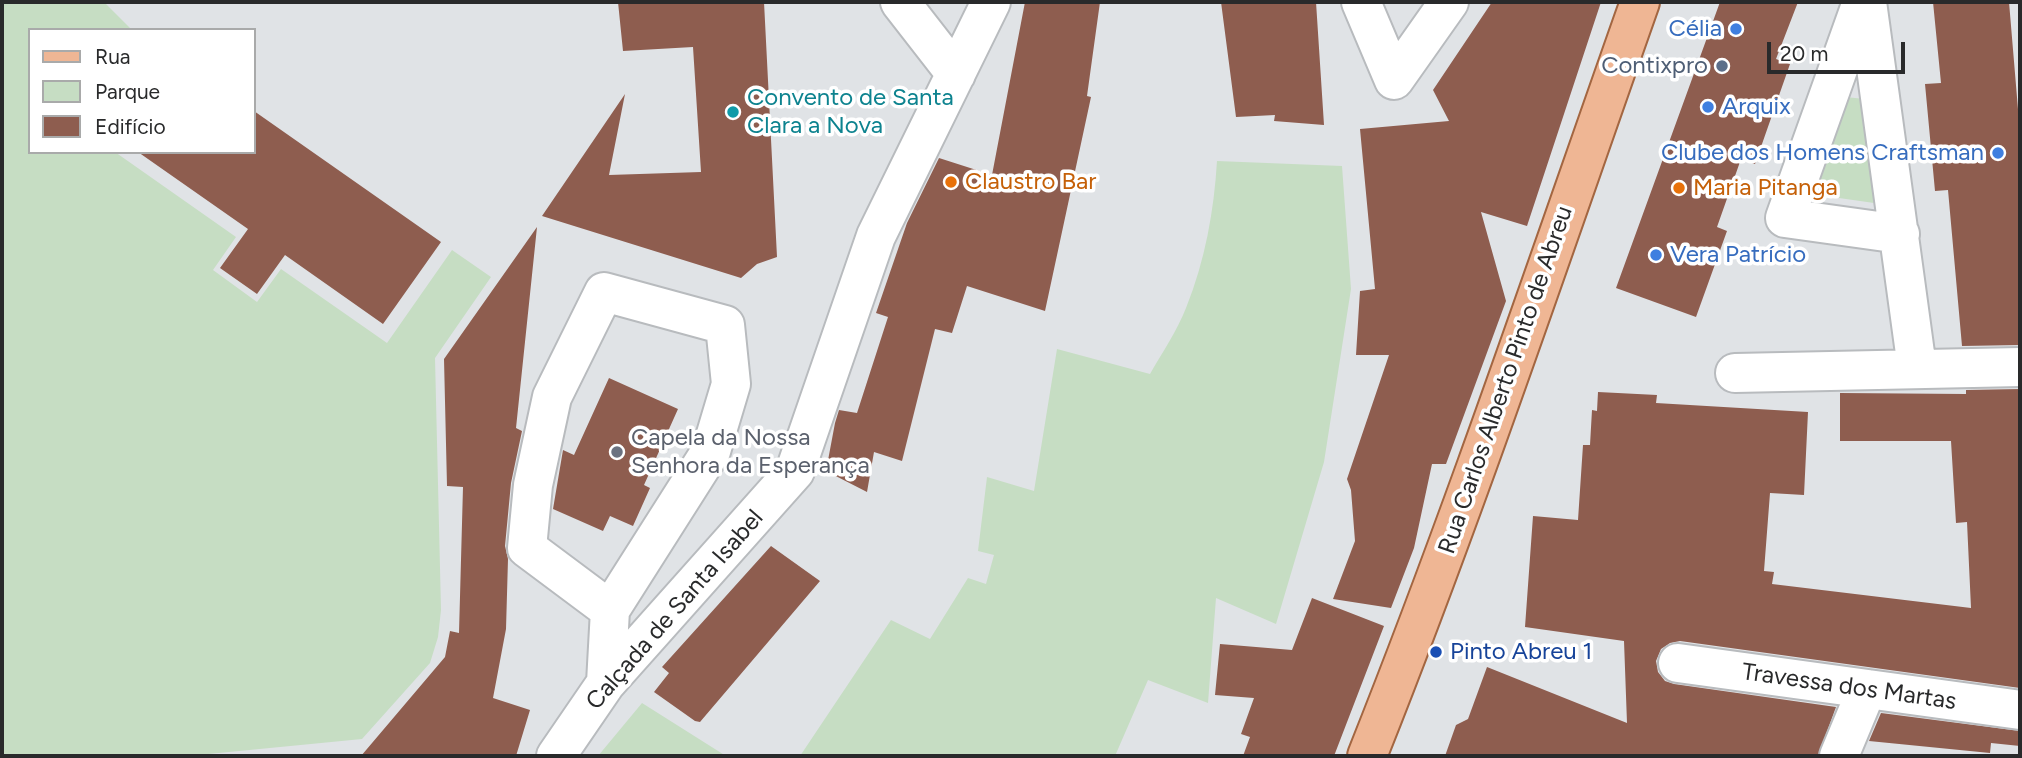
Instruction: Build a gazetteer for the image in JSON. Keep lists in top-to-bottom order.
{
  "streets": {
    "main road": ["Rua Carlos Alberto Pinto de Abreu"],
    "street": ["Calçada de Santa Isabel", "Travessa dos Martas"]
  },
  "places": [
    "Célia",
    "Contixpro",
    "Arquix",
    "Convento de Santa Clara a Nova",
    "Clube dos Homens Craftsman",
    "Claustro Bar",
    "Maria Pitanga",
    "Vera Patrício",
    "Capela da Nossa Senhora da Esperança",
    "Pinto Abreu 1"
  ],
  "legend": ["Rua", "Parque", "Edifício"],
  "scale_bar": "20 m"
}
